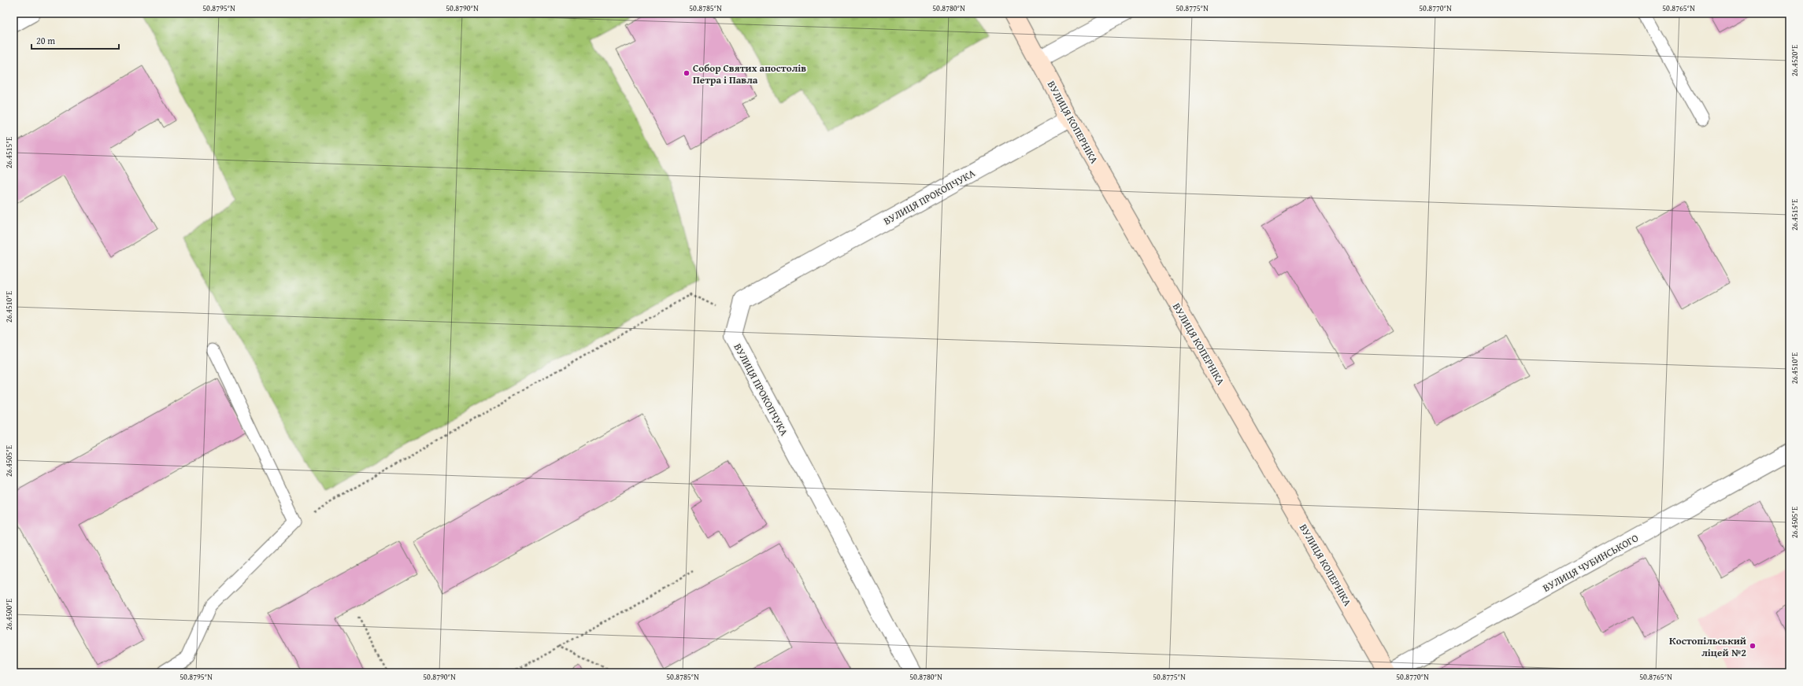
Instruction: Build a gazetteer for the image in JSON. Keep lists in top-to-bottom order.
{
  "streets": {
    "main road": ["ВУЛИЦЯ КОПЕРНІКА"],
    "street": ["ВУЛИЦЯ ПРОКОПЧУКА", "ВУЛИЦЯ ЧУБИНСЬКОГО"]
  },
  "crossings": [
    ["ВУЛИЦЯ КОПЕРНІКА", "ВУЛИЦЯ ПРОКОПЧУКА"]
  ],
  "places": ["Собор Святих апостолів Петра і Павла", "Костопільський ліцей №2"],
  "scale_bar": "20 m",
  "coordinates": [
    "50.8795°N",
    "50.8790°N",
    "50.8785°N",
    "50.8780°N",
    "50.8775°N",
    "50.8770°N",
    "50.8765°N",
    "26.4520°E",
    "26.4515°E",
    "26.4510°E",
    "26.4505°E",
    "26.4500°E"
  ]
}
